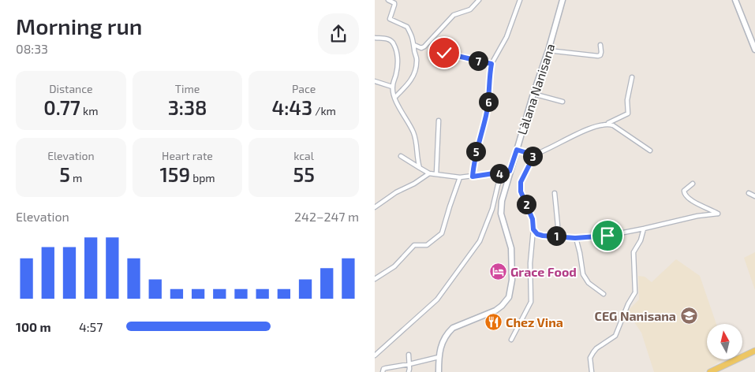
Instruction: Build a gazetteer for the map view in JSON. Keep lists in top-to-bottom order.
{
  "streets": {
    "street": ["Làlana Nanisana"]
  },
  "places": {
    "hotel": ["Grace Food"],
    "school or university": ["CEG Nanisana"],
    "restaurant": ["Chez Vina"]
  },
  "north": "top",
  "page": {
    "heading": ["Morning run", "08:33"],
    "pins": [
      "7",
      "6",
      "5",
      "3",
      "4",
      "2",
      "1"
    ],
    "stats": [
      ["Distance", "0.77 km"],
      ["Time", "3:38"],
      ["Pace", "4:43 /km"],
      ["Elevation", "5 m"],
      ["Heart rate", "159 bpm"],
      ["kcal", "55"]
    ],
    "chart": ["Elevation", "242–247 m"],
    "list": [
      {
        "name": "100 m",
        "note": "4:57"
      }
    ]
  }
}
